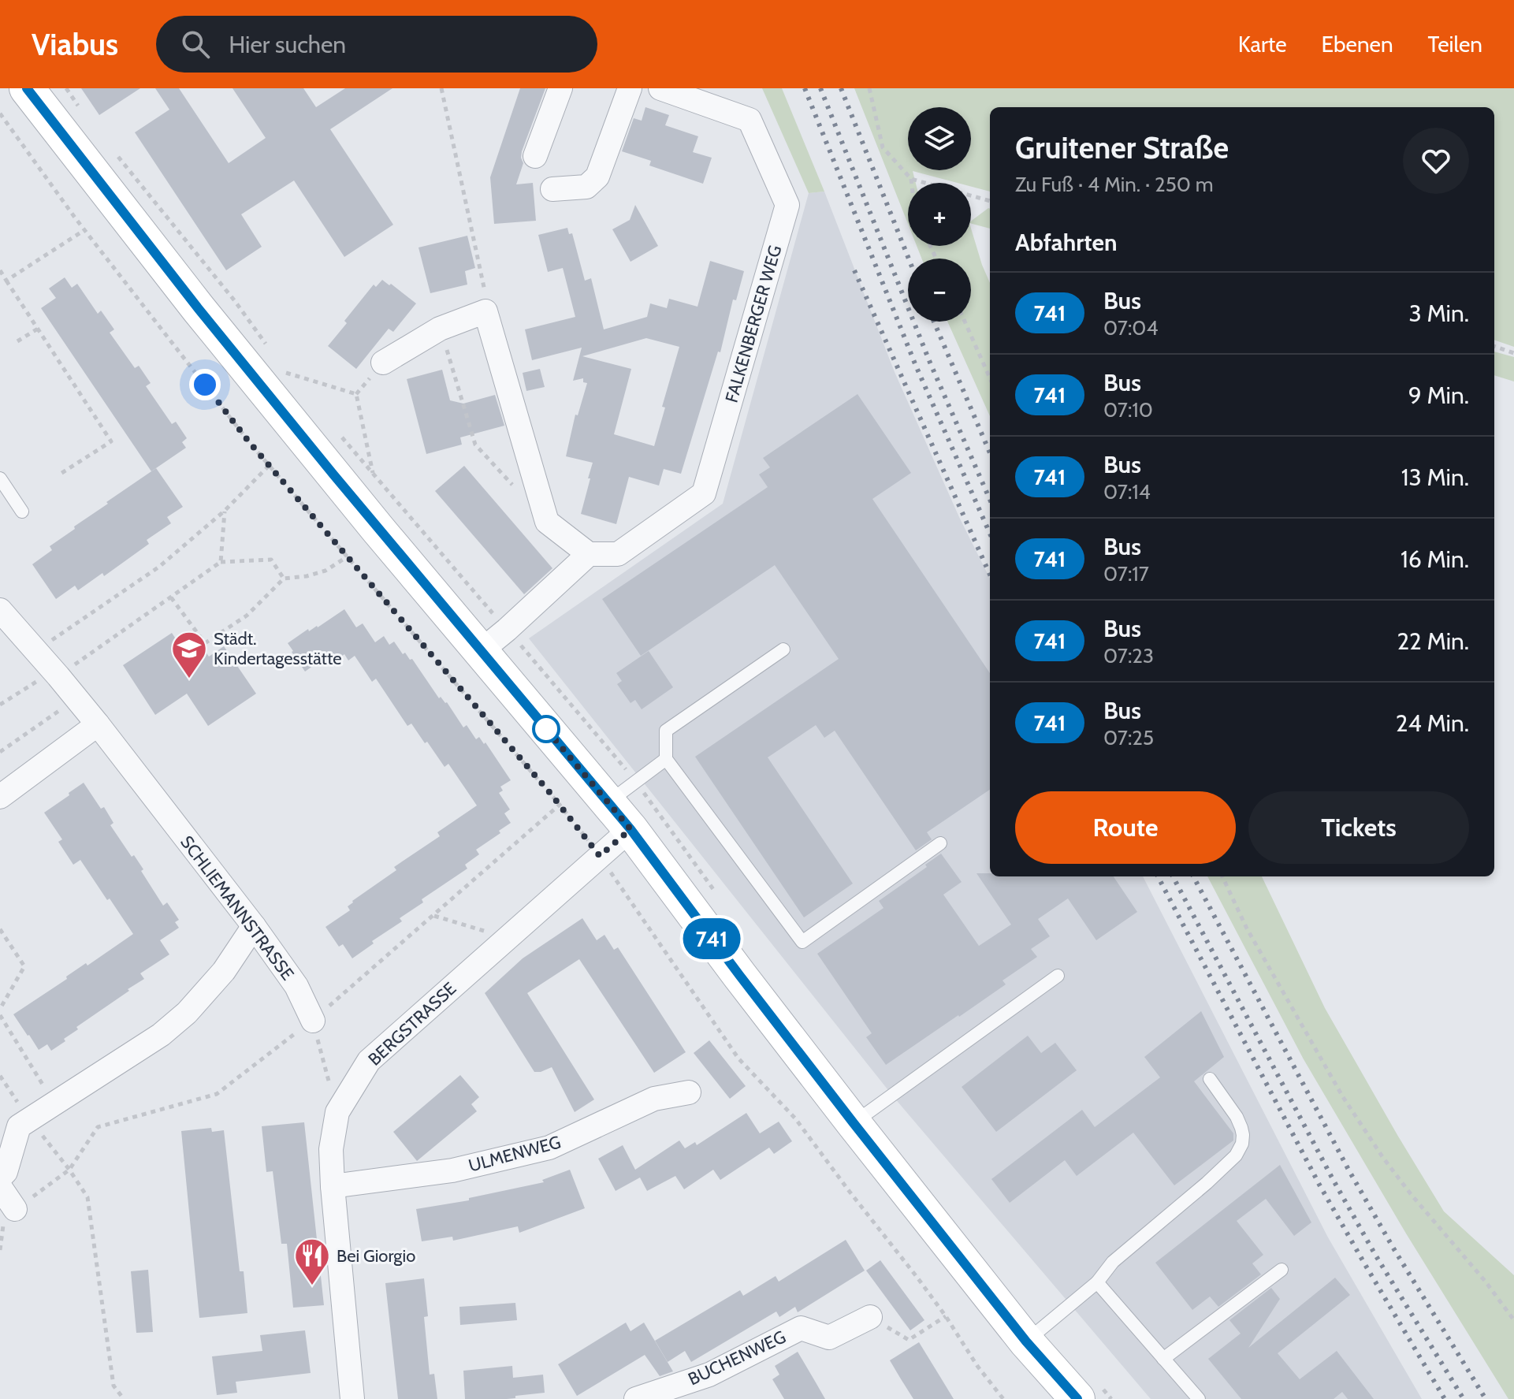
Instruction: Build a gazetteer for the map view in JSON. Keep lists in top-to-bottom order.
{
  "streets": {
    "street": [
      "FALKENBERGER WEG",
      "SCHLIEMANNSTRASSE",
      "BERGSTRASSE",
      "ULMENWEG",
      "BUCHENWEG"
    ]
  },
  "crossings": [
    ["BERGSTRASSE", "ULMENWEG"]
  ],
  "places": {
    "school or university": ["Städt. Kindertagesstätte"],
    "restaurant": ["Bei Giorgio"]
  },
  "lines": ["bus line 741"],
  "page": {
    "header": "Viabus",
    "search": "Hier suchen",
    "nav": ["Karte", "Ebenen", "Teilen"],
    "on_map": "741",
    "map_buttons": ["+", "−"],
    "heading": [
      ["Gruitener Straße", "Zu Fuß · 4 Min. · 250 m"],
      "Abfahrten"
    ],
    "list": [
      {
        "mark": "741",
        "name": "Bus",
        "note": "07:04",
        "value": "3 Min."
      },
      {
        "mark": "741",
        "name": "Bus",
        "note": "07:10",
        "value": "9 Min."
      },
      {
        "mark": "741",
        "name": "Bus",
        "note": "07:14",
        "value": "13 Min."
      },
      {
        "mark": "741",
        "name": "Bus",
        "note": "07:17",
        "value": "16 Min."
      },
      {
        "mark": "741",
        "name": "Bus",
        "note": "07:23",
        "value": "22 Min."
      },
      {
        "mark": "741",
        "name": "Bus",
        "note": "07:25",
        "value": "24 Min."
      }
    ],
    "buttons": ["Route", "Tickets"]
  }
}
